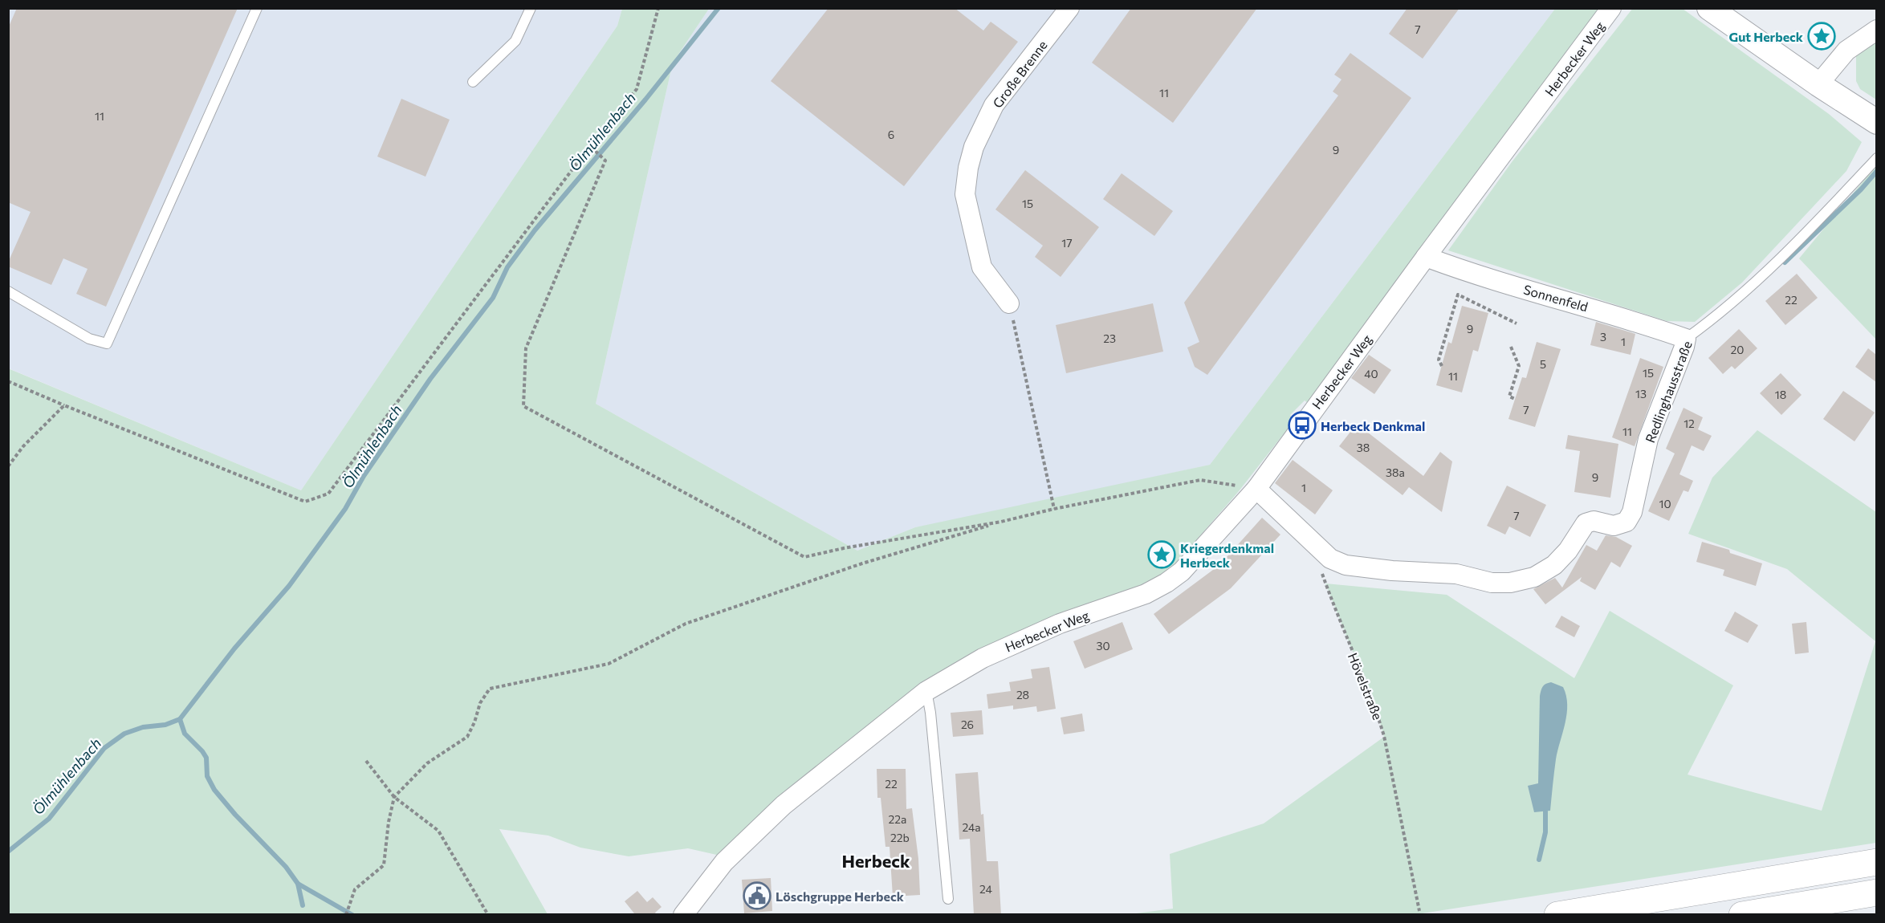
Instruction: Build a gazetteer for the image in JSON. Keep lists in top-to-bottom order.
{
  "streets": {
    "street": [
      "Herbecker Weg",
      "Große Brenne",
      "Sonnenfeld",
      "Redlinghausstraße"
    ],
    "path": ["Hövelstraße"]
  },
  "crossings": [
    ["Herbecker Weg", "Sonnenfeld"],
    ["Sonnenfeld", "Redlinghausstraße"],
    ["Redlinghausstraße", "Hövelstraße"]
  ],
  "districts": ["Herbeck"],
  "water": ["Ölmühlenbach"],
  "places": {
    "place": ["Gut Herbeck", "Kriegerdenkmal Herbeck"],
    "bus stop": ["Herbeck Denkmal"],
    "public building": ["Löschgruppe Herbeck"]
  },
  "house_numbers": [
    "7",
    "11",
    "11",
    "6",
    "9",
    "15",
    "17",
    "22",
    "9",
    "3",
    "23",
    "1",
    "20",
    "5",
    "15",
    "40",
    "11",
    "13",
    "18",
    "7",
    "12",
    "11",
    "38",
    "38a",
    "9",
    "1",
    "10",
    "7",
    "30",
    "28",
    "26",
    "22",
    "22a",
    "24a",
    "22b",
    "24"
  ]
}
